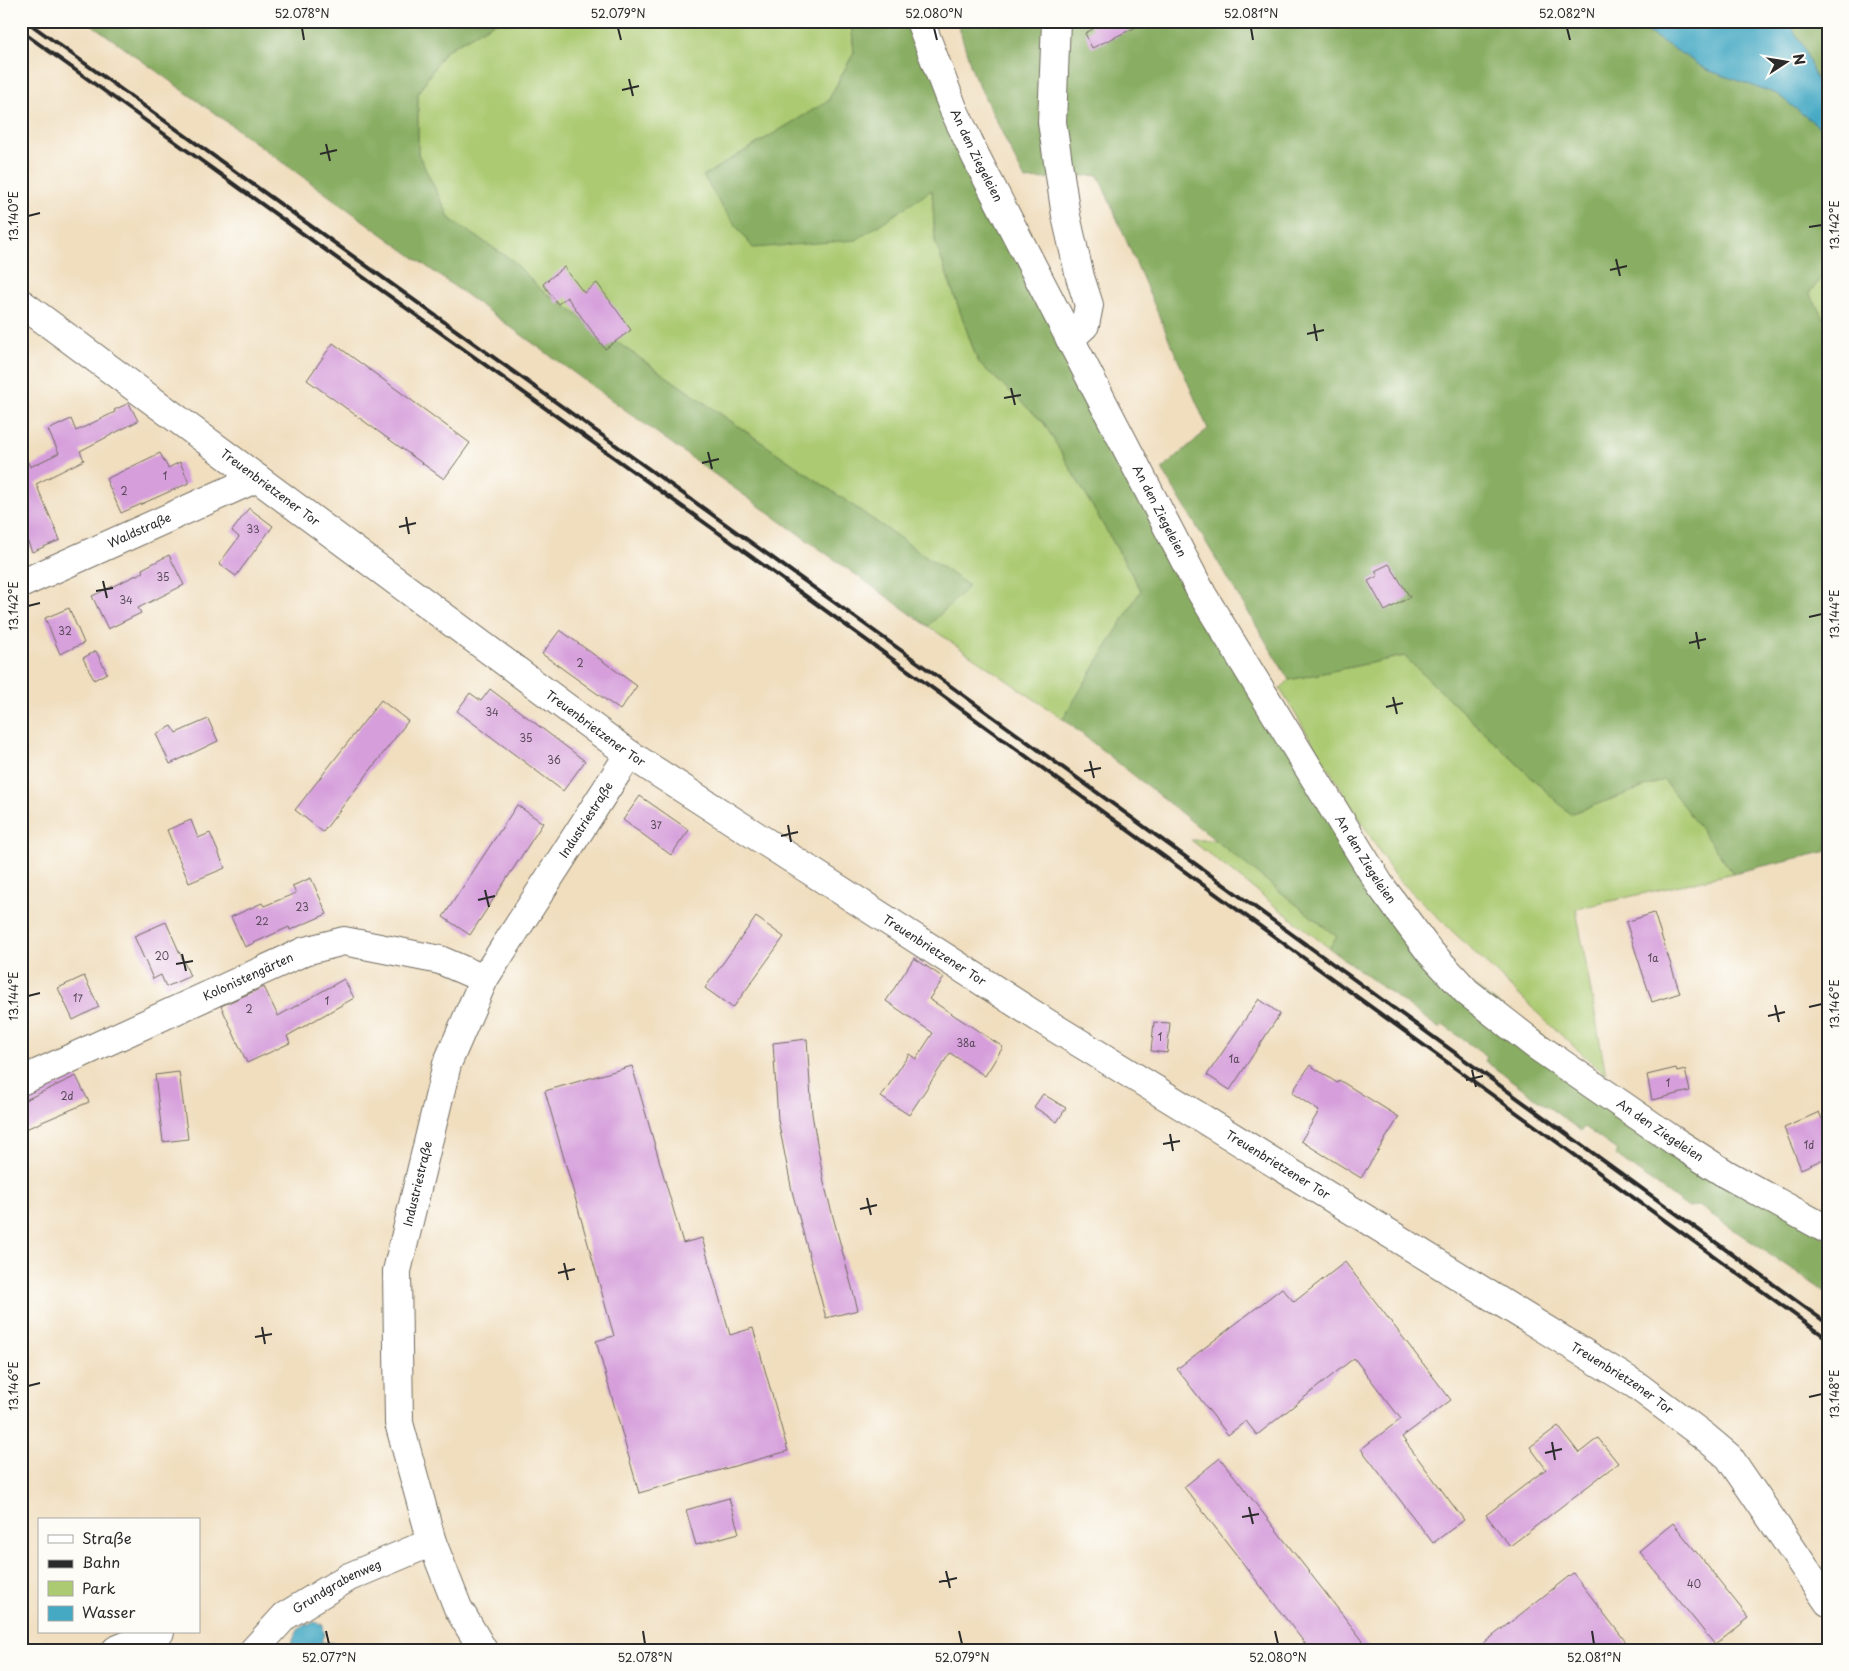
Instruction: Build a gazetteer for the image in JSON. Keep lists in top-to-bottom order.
{
  "streets": {
    "street": [
      "An den Ziegeleien",
      "Treuenbrietzener Tor",
      "Waldstraße",
      "Industriestraße",
      "Kolonistengärten",
      "Grundgrabenweg"
    ]
  },
  "crossings": [
    ["Treuenbrietzener Tor", "Waldstraße"],
    ["Treuenbrietzener Tor", "Industriestraße"],
    ["Industriestraße", "Kolonistengärten"],
    ["Industriestraße", "Grundgrabenweg"]
  ],
  "house_numbers": [
    "1",
    "2",
    "33",
    "35",
    "34",
    "32",
    "2",
    "34",
    "35",
    "36",
    "37",
    "23",
    "22",
    "20",
    "1a",
    "17",
    "1",
    "2",
    "1",
    "38a",
    "1a",
    "1",
    "2d",
    "1d",
    "40"
  ],
  "legend": [
    "Straße",
    "Bahn",
    "Park",
    "Wasser"
  ],
  "north": "right",
  "coordinates": [
    "52.078°N",
    "52.079°N",
    "52.080°N",
    "52.081°N",
    "52.082°N",
    "13.140°E",
    "13.142°E",
    "13.144°E",
    "13.146°E",
    "13.148°E",
    "52.077°N"
  ]
}
